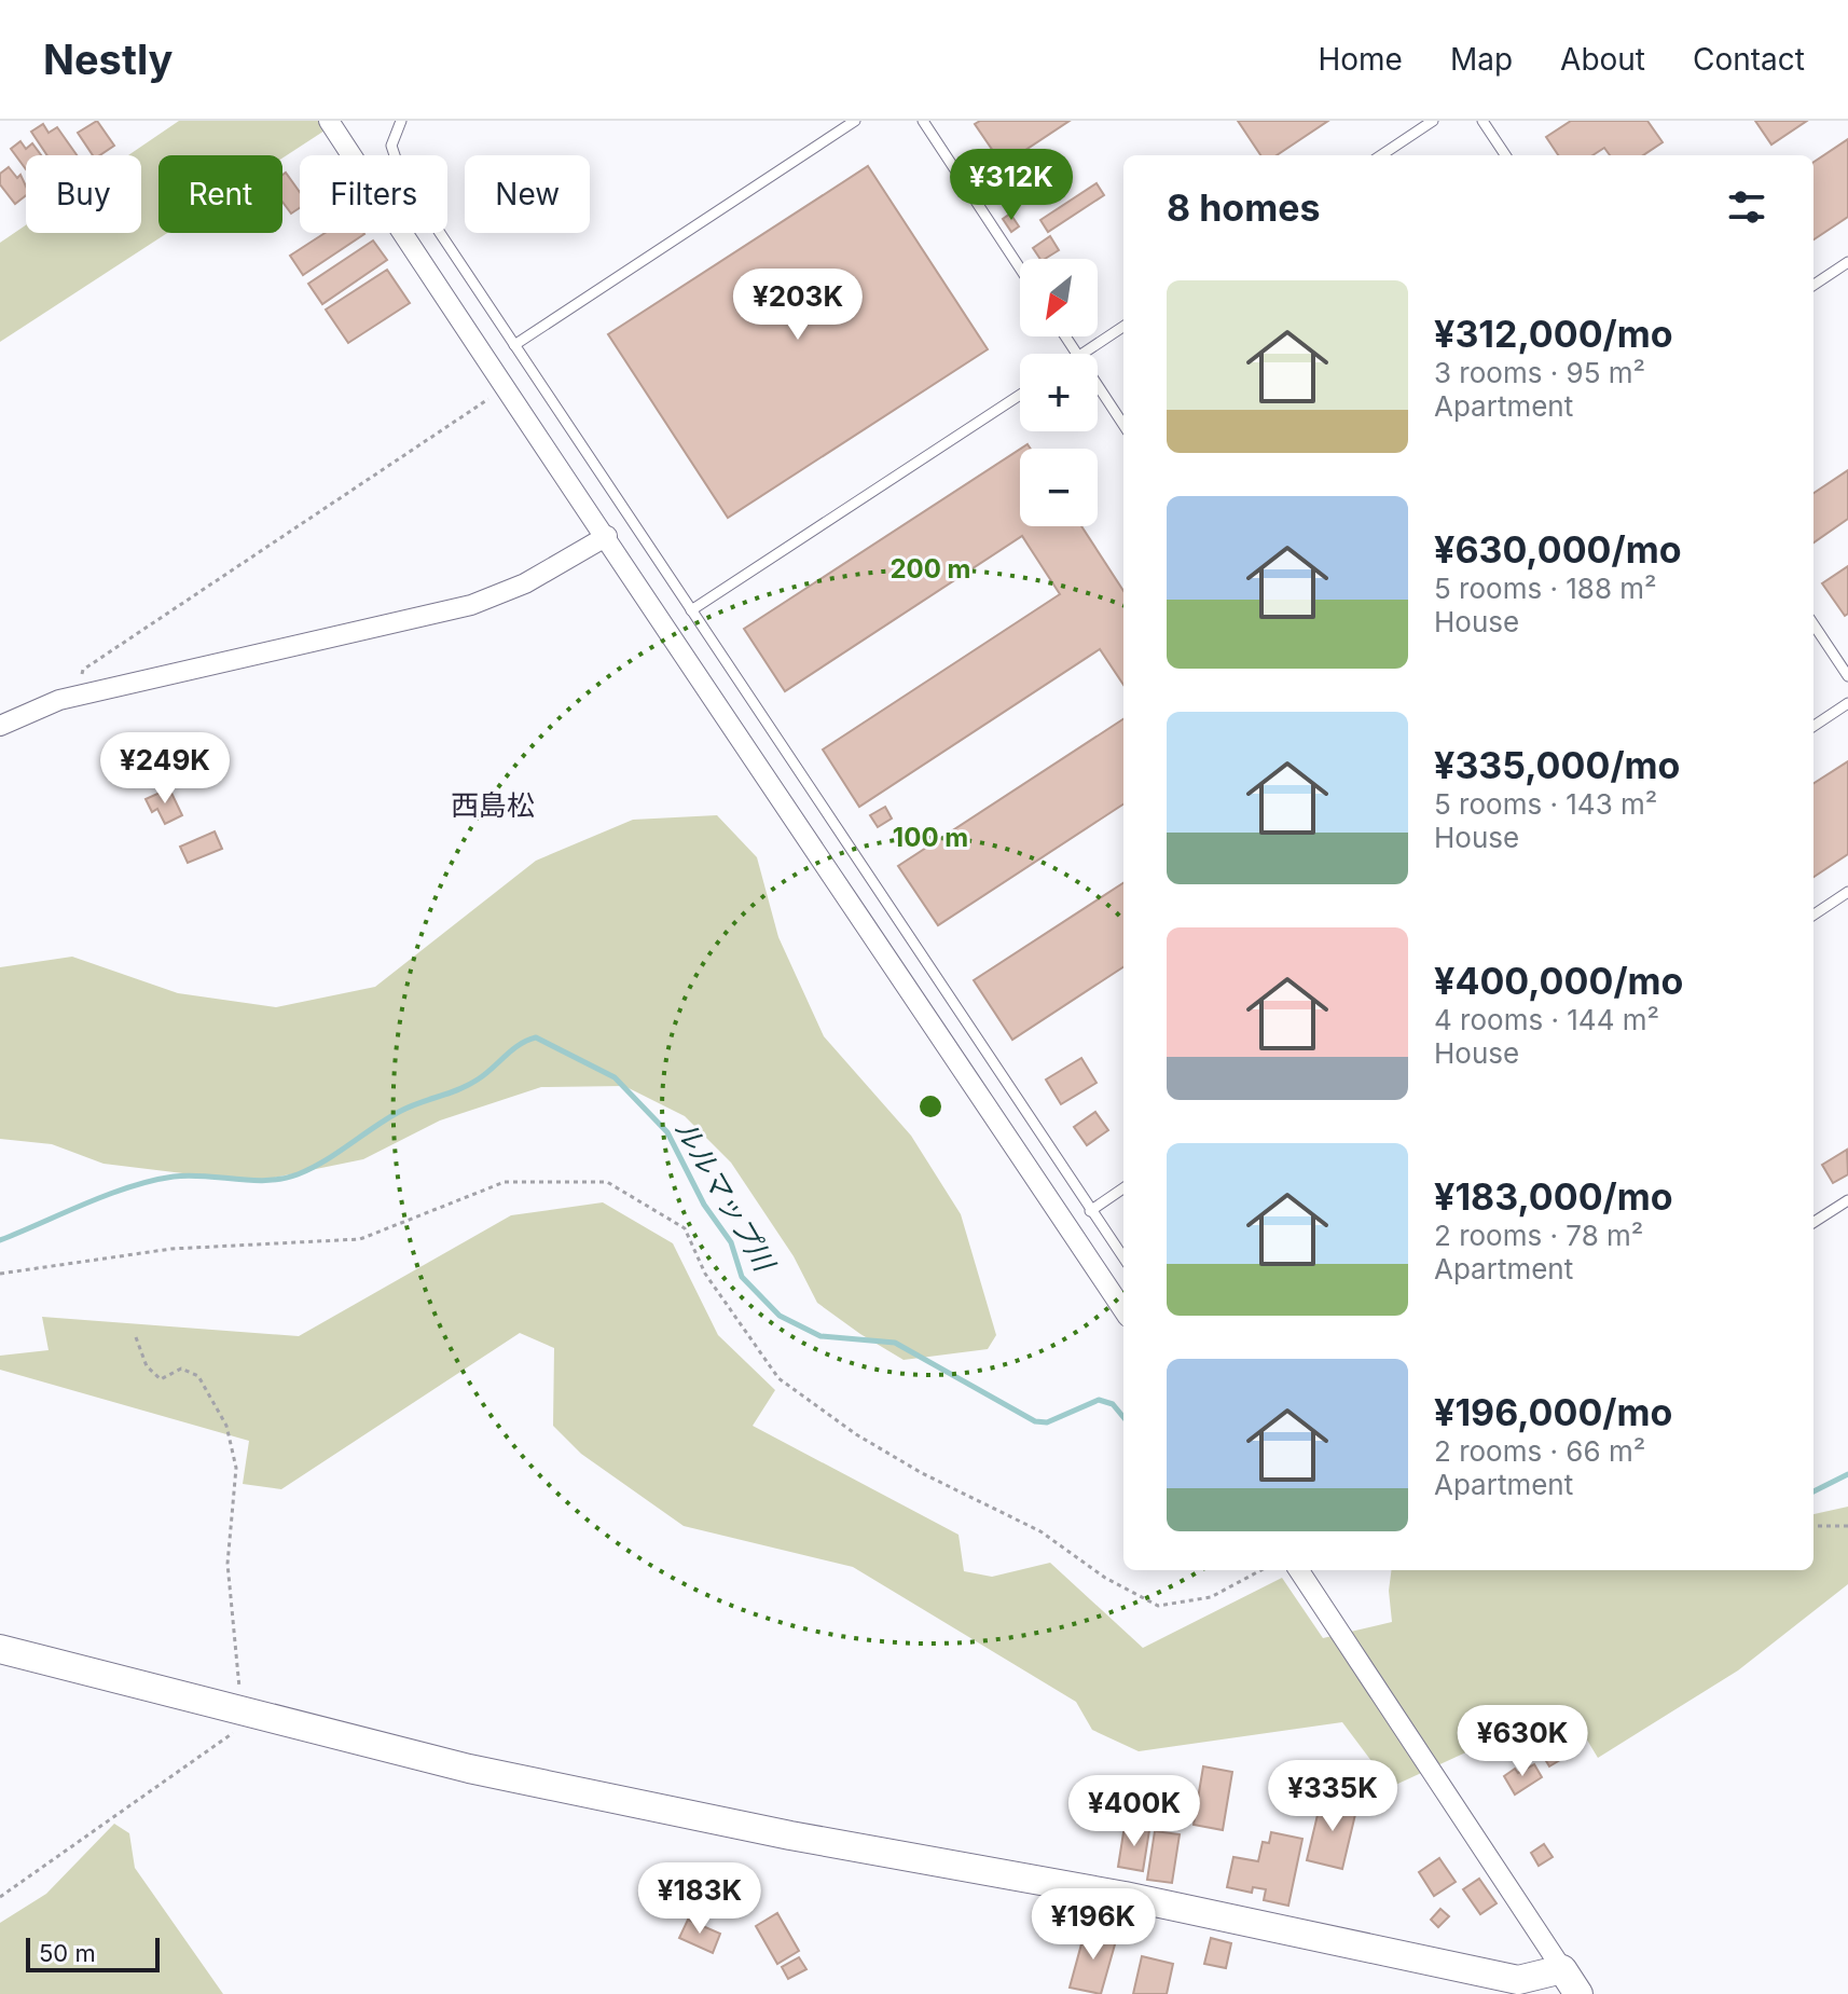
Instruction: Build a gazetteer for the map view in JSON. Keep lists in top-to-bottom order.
{
  "districts": ["西島松"],
  "water": ["ルルマップ川"],
  "scale_bar": "50 m",
  "north": "bottom left",
  "page": {
    "header": "Nestly",
    "nav": [
      "Home",
      "Map",
      "About",
      "Contact"
    ],
    "price": [
      "¥312K",
      "¥203K",
      "¥249K",
      "¥630K",
      "¥335K",
      "¥400K",
      "¥183K",
      "¥196K"
    ],
    "chip": [
      "Buy",
      "Rent",
      "Filters",
      "New"
    ],
    "heading": "8 homes",
    "map_buttons": ["+", "−"],
    "list": [
      {
        "name": "¥312,000/mo",
        "note": "3 rooms · 95 m² · Apartment"
      },
      {
        "name": "¥630,000/mo",
        "note": "5 rooms · 188 m² · House"
      },
      {
        "name": "¥335,000/mo",
        "note": "5 rooms · 143 m² · House"
      },
      {
        "name": "¥400,000/mo",
        "note": "4 rooms · 144 m² · House"
      },
      {
        "name": "¥183,000/mo",
        "note": "2 rooms · 78 m² · Apartment"
      },
      {
        "name": "¥196,000/mo",
        "note": "2 rooms · 66 m² · Apartment"
      }
    ],
    "scale": "50 m"
  },
  "rings": ["200 m", "100 m"]
}
